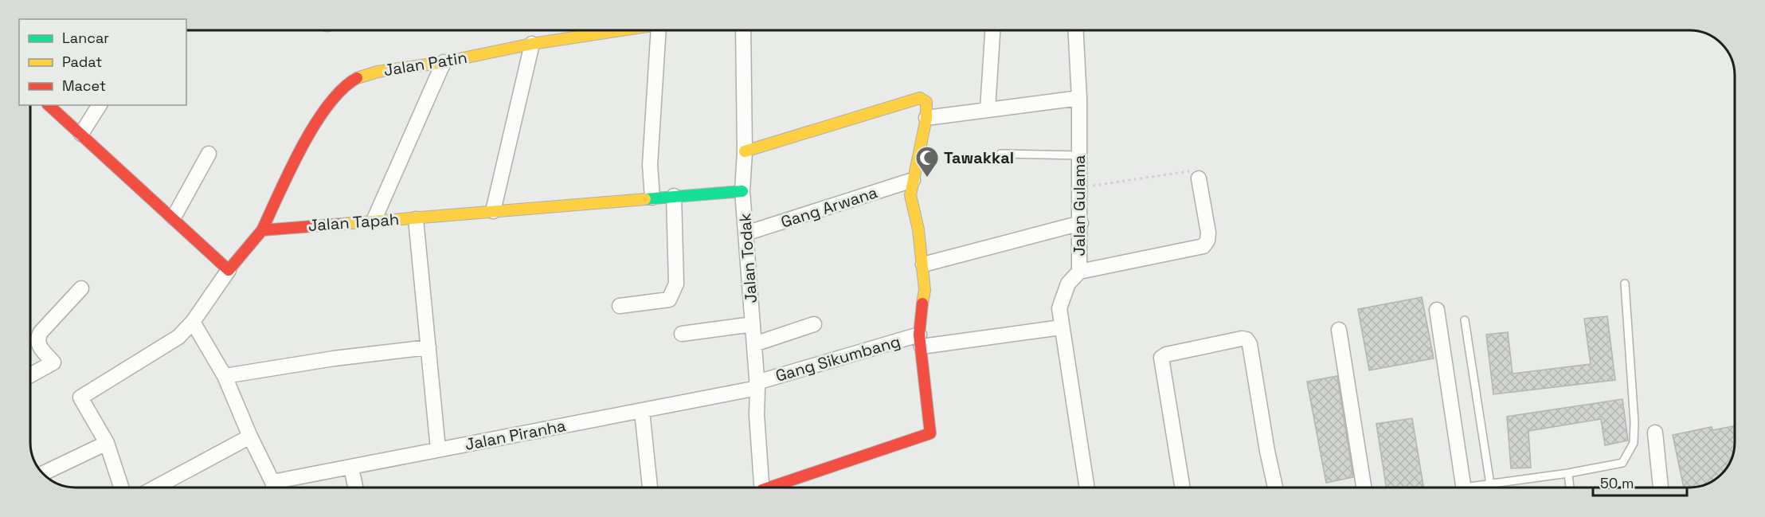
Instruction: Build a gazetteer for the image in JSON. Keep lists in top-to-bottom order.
{
  "streets": {
    "street": [
      "Jalan Patin",
      "Jalan Gulama",
      "Gang Arwana",
      "Jalan Tapah",
      "Jalan Todak",
      "Gang Sikumbang",
      "Jalan Piranha"
    ]
  },
  "crossings": [
    ["Jalan Patin", "Jalan Tapah"],
    ["Jalan Gulama", "Gang Sikumbang"],
    ["Gang Arwana", "Jalan Todak"],
    ["Jalan Tapah", "Jalan Todak"],
    ["Jalan Todak", "Gang Sikumbang"],
    ["Jalan Todak", "Jalan Piranha"],
    ["Gang Sikumbang", "Jalan Piranha"]
  ],
  "places": {
    "mosque": ["Tawakkal"]
  },
  "legend": ["Lancar", "Padat", "Macet"],
  "scale_bar": "50 m"
}
